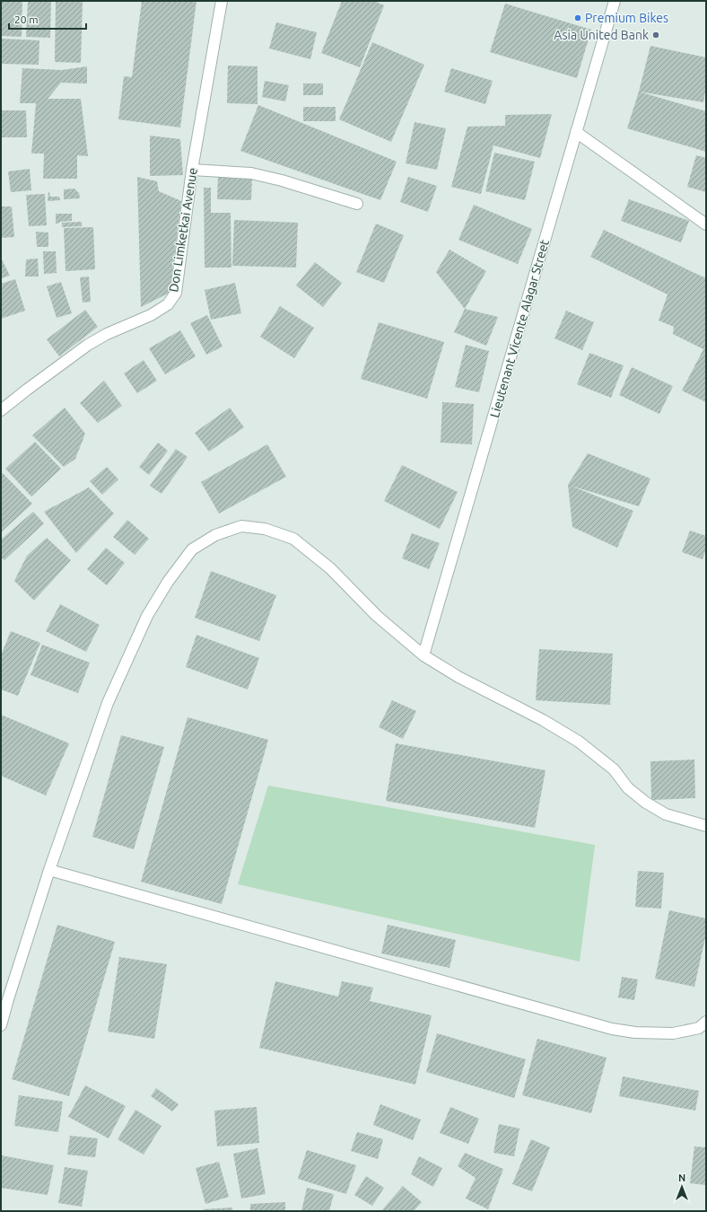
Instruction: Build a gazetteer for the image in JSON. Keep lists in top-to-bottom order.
{
  "streets": {
    "street": ["Don Limketkai Avenue", "Lieutenant Vicente Alagar Street"]
  },
  "places": ["Premium Bikes", "Asia United Bank"],
  "scale_bar": "20 m",
  "north": "top"
}
